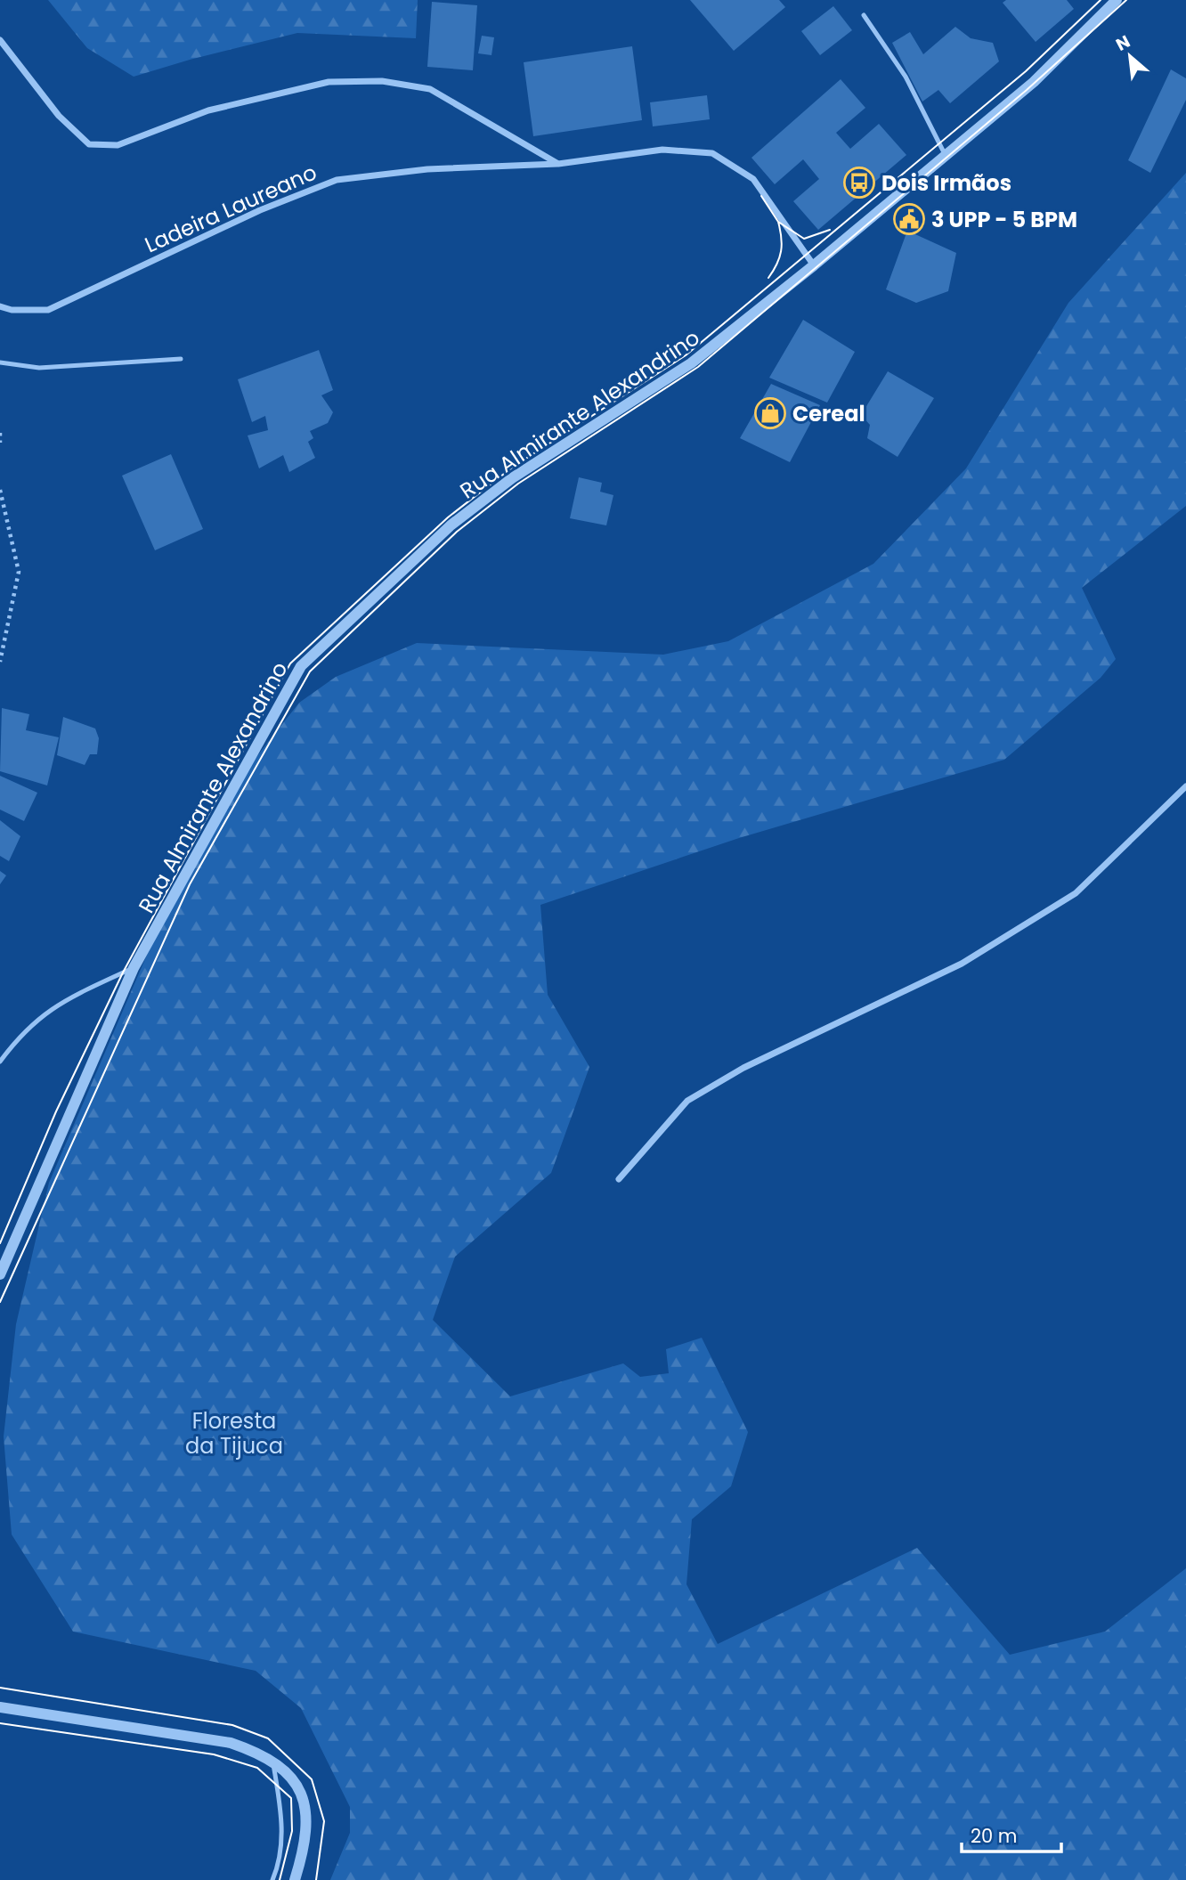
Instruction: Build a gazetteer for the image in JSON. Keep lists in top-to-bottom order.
{
  "streets": {
    "street": ["Ladeira Laureano", "Rua Almirante Alexandrino"]
  },
  "crossings": [
    ["Ladeira Laureano", "Rua Almirante Alexandrino"]
  ],
  "parks": ["Floresta da Tijuca"],
  "places": {
    "bus stop": ["Dois Irmãos"],
    "public building": ["3 UPP - 5 BPM"],
    "shop": ["Cereal"]
  },
  "scale_bar": "20 m",
  "north": "top left"
}
